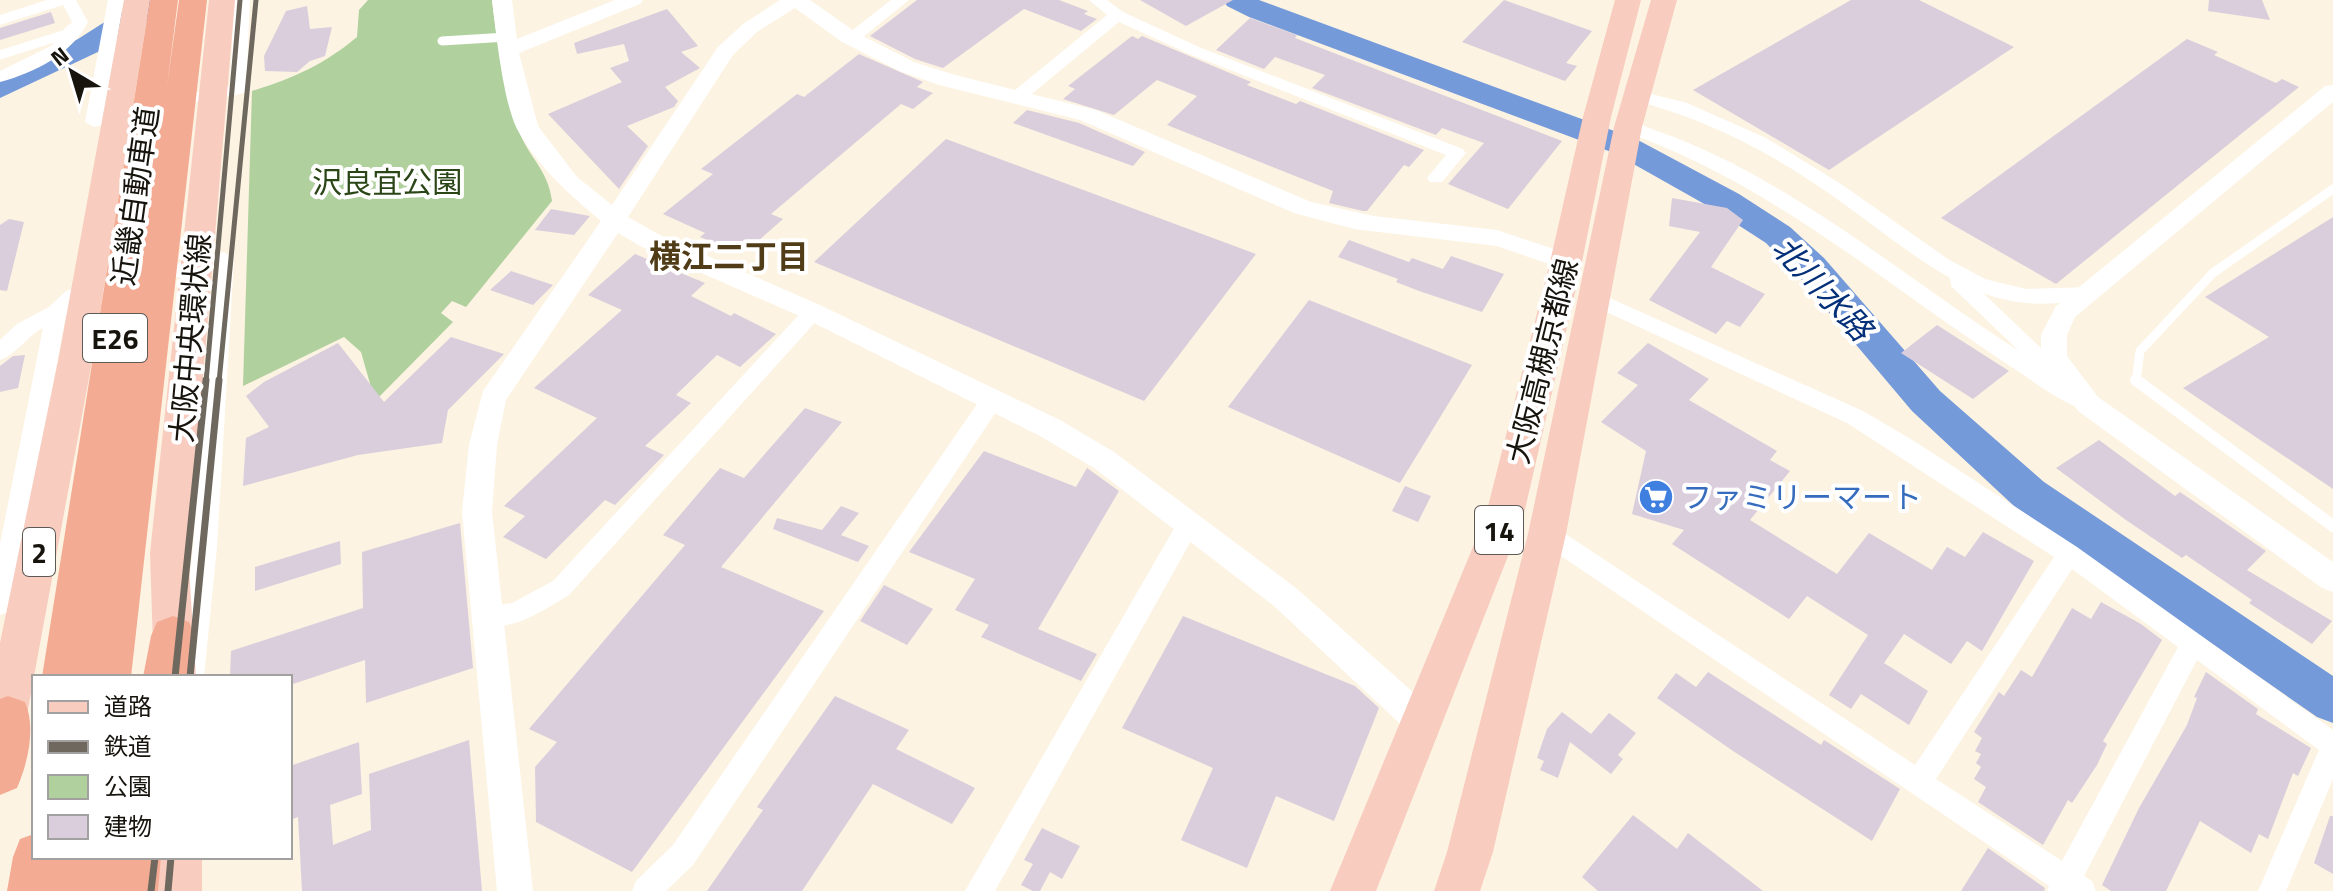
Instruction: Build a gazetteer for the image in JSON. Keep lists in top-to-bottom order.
{
  "streets": {
    "highway": ["近畿自動車道", "E26"],
    "main road": [
      "大阪中央環状線",
      "大阪高槻京都線",
      "14",
      "2"
    ]
  },
  "districts": ["横江二丁目"],
  "water": ["北川水路"],
  "parks": ["沢良宜公園"],
  "places": {
    "supermarket": ["ファミリーマート"]
  },
  "legend": [
    "道路",
    "鉄道",
    "公園",
    "建物"
  ],
  "north": "top left"
}
